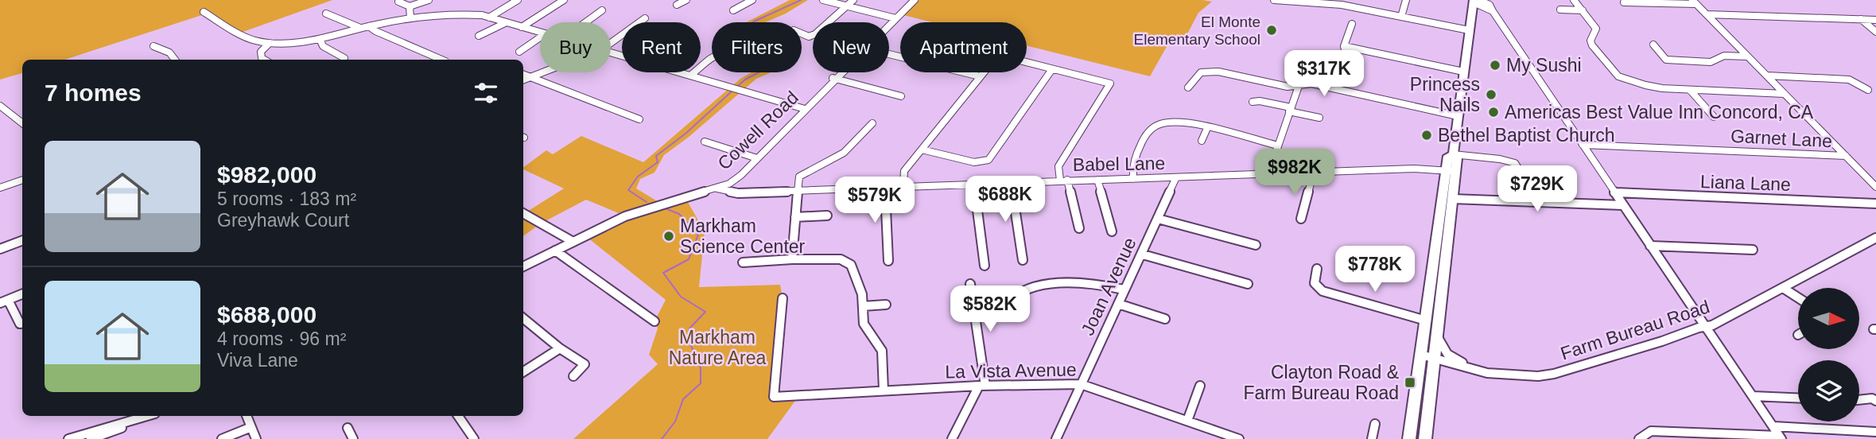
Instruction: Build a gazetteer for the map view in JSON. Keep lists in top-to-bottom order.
{
  "streets": {
    "street": [
      "Cowell Road",
      "Garnet Lane",
      "Babel Lane",
      "Liana Lane",
      "Joan Avenue",
      "Farm Bureau Road",
      "La Vista Avenue"
    ]
  },
  "crossings": [
    ["Cowell Road", "Babel Lane"],
    ["Babel Lane", "Joan Avenue"],
    ["Joan Avenue", "La Vista Avenue"]
  ],
  "parks": ["Markham Nature Area"],
  "places": {
    "other": [
      "El Monte Elementary School",
      "My Sushi",
      "Princess Nails",
      "Americas Best Value Inn Concord, CA",
      "Bethel Baptist Church",
      "Markham Science Center"
    ],
    "transit": ["Clayton Road & Farm Bureau Road"]
  },
  "north": "right",
  "page": {
    "chip": [
      "Buy",
      "Rent",
      "Filters",
      "New",
      "Apartment"
    ],
    "price": [
      "$317K",
      "$982K",
      "$729K",
      "$688K",
      "$579K",
      "$778K",
      "$582K"
    ],
    "heading": "7 homes",
    "list": [
      {
        "name": "$982,000",
        "note": "5 rooms · 183 m² · Greyhawk Court"
      },
      {
        "name": "$688,000",
        "note": "4 rooms · 96 m² · Viva Lane"
      }
    ]
  }
}
